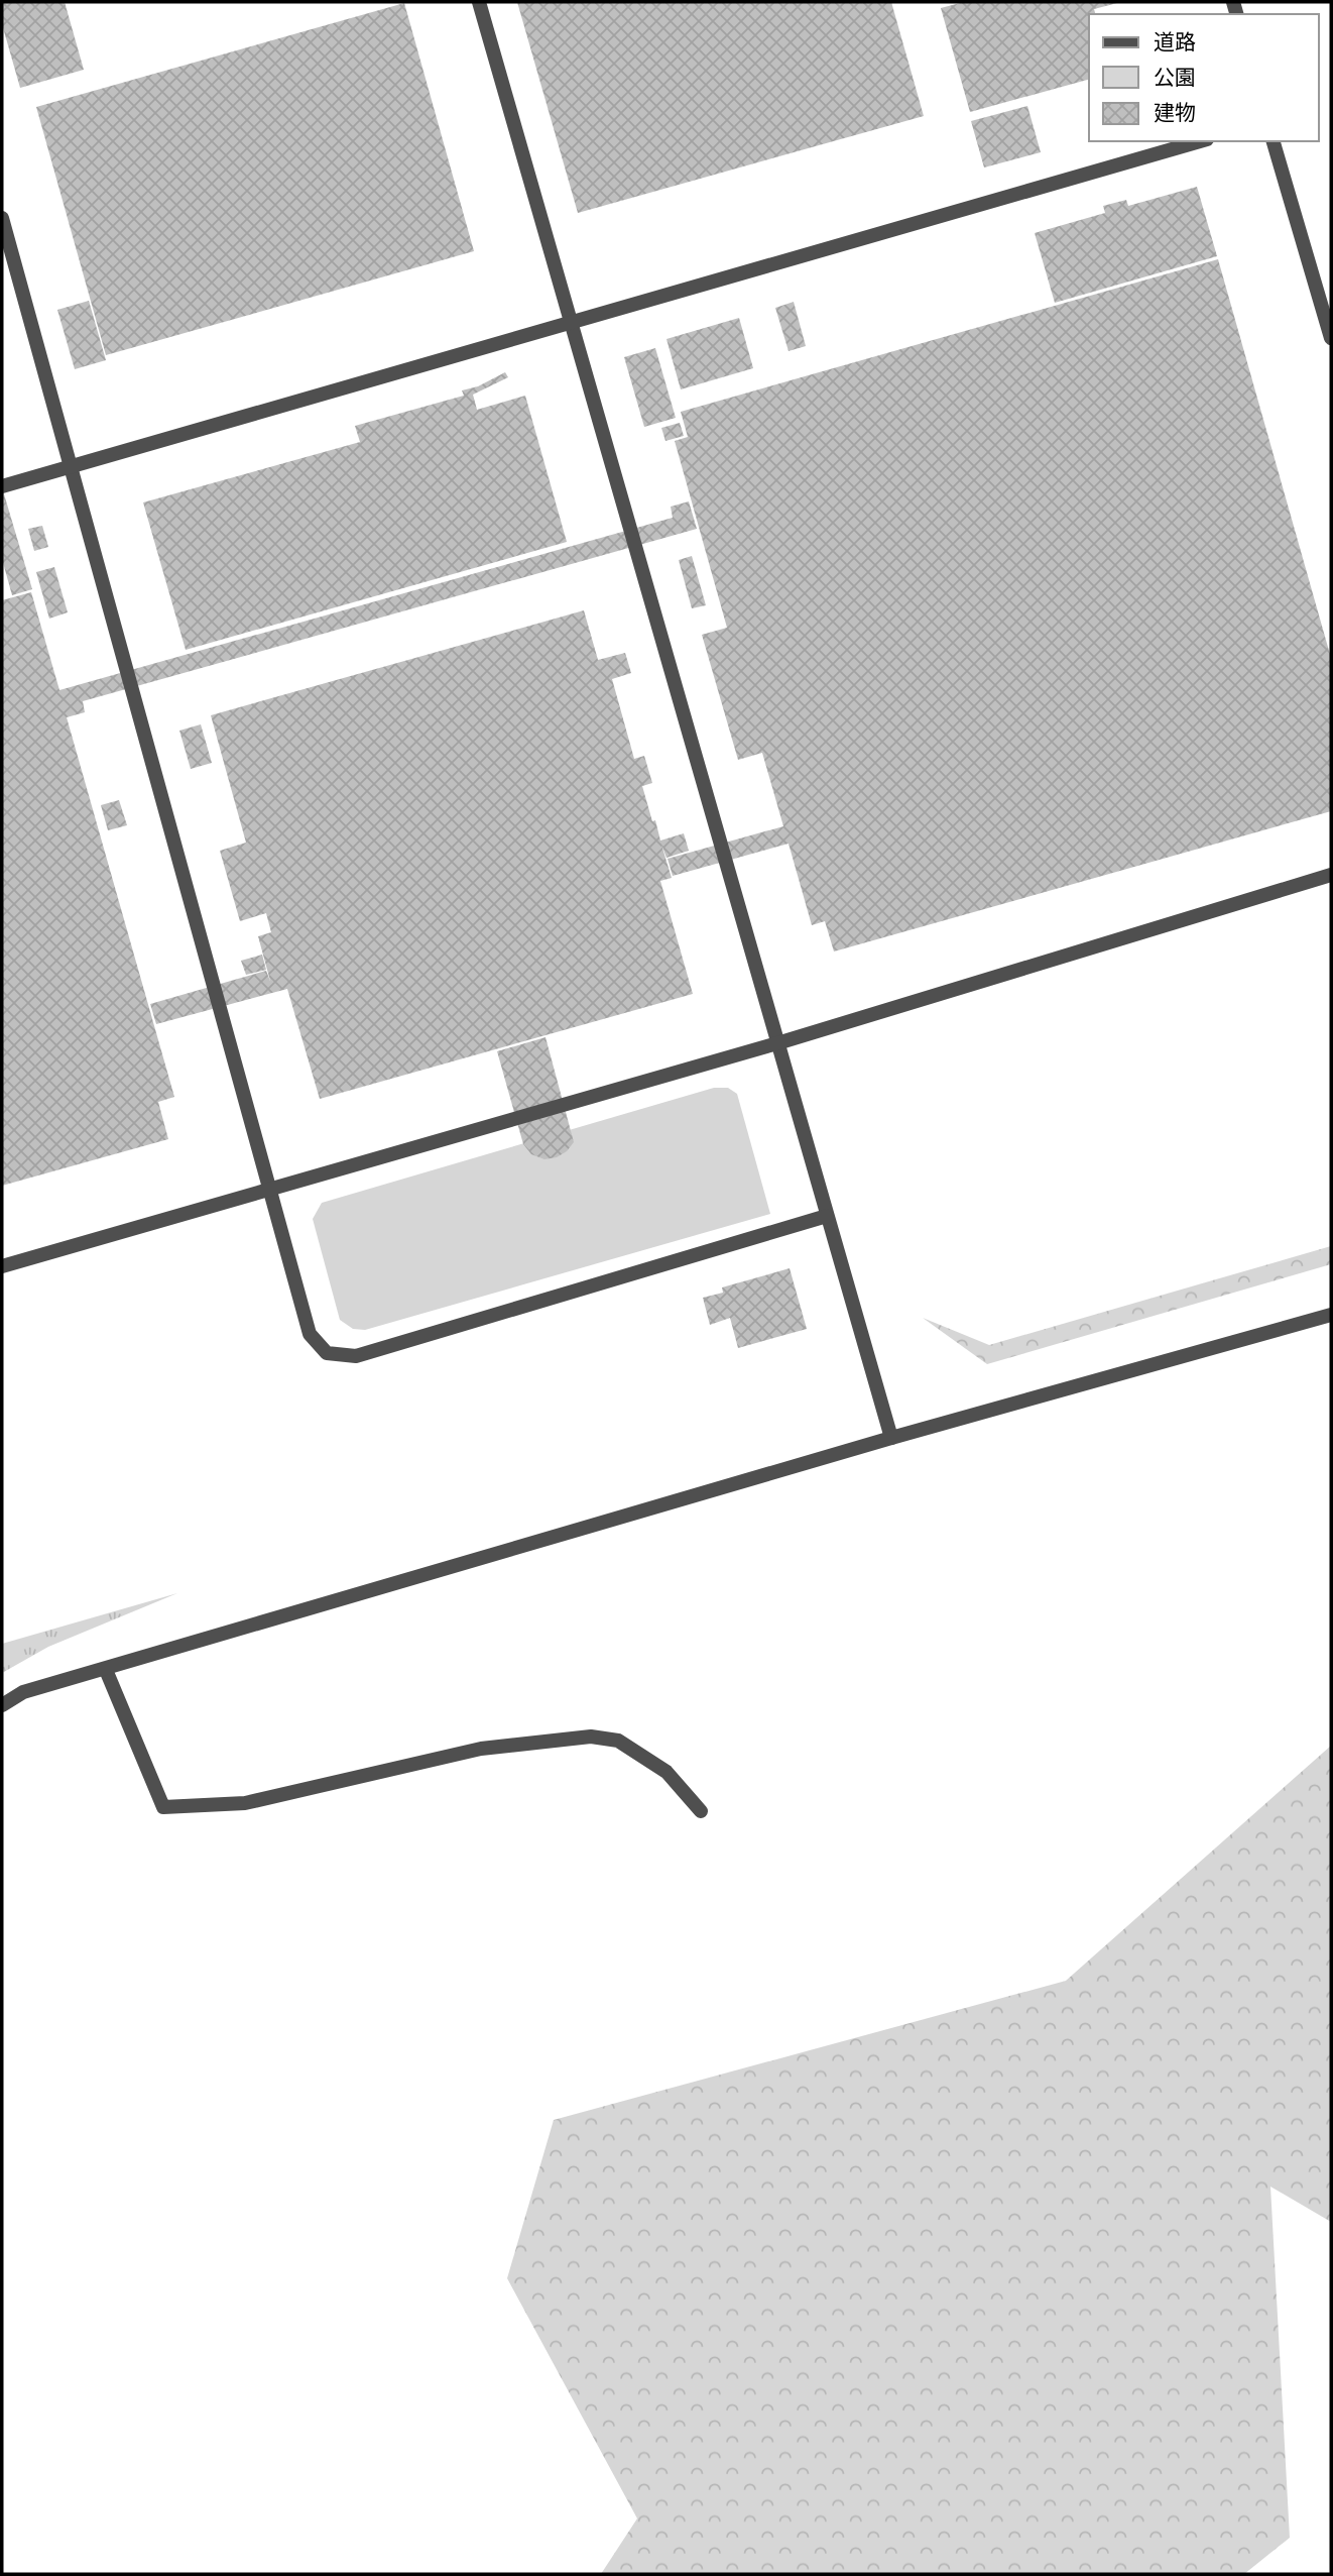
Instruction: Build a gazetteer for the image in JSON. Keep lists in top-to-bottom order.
{
  "legend": ["道路", "公園", "建物"]
}
